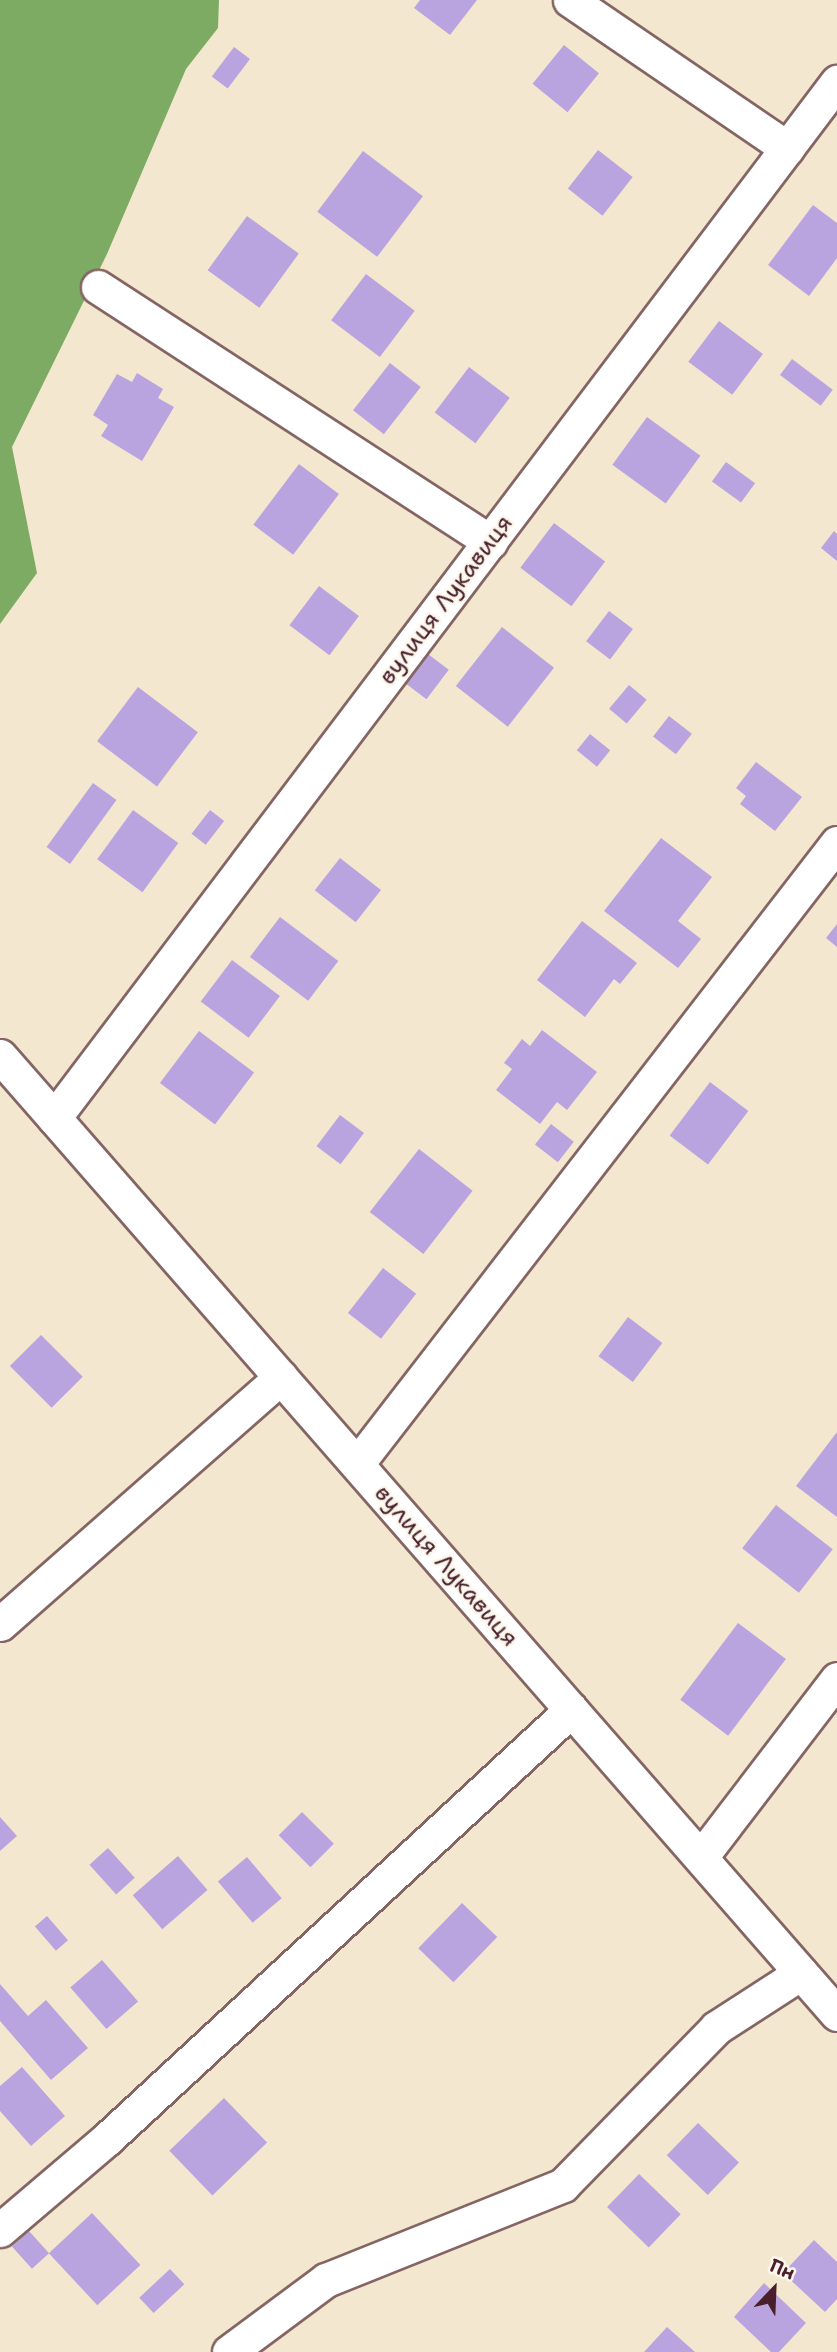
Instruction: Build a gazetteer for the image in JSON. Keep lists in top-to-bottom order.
{
  "streets": {
    "street": ["вулиця Лукавиця"]
  },
  "north": "top right"
}
